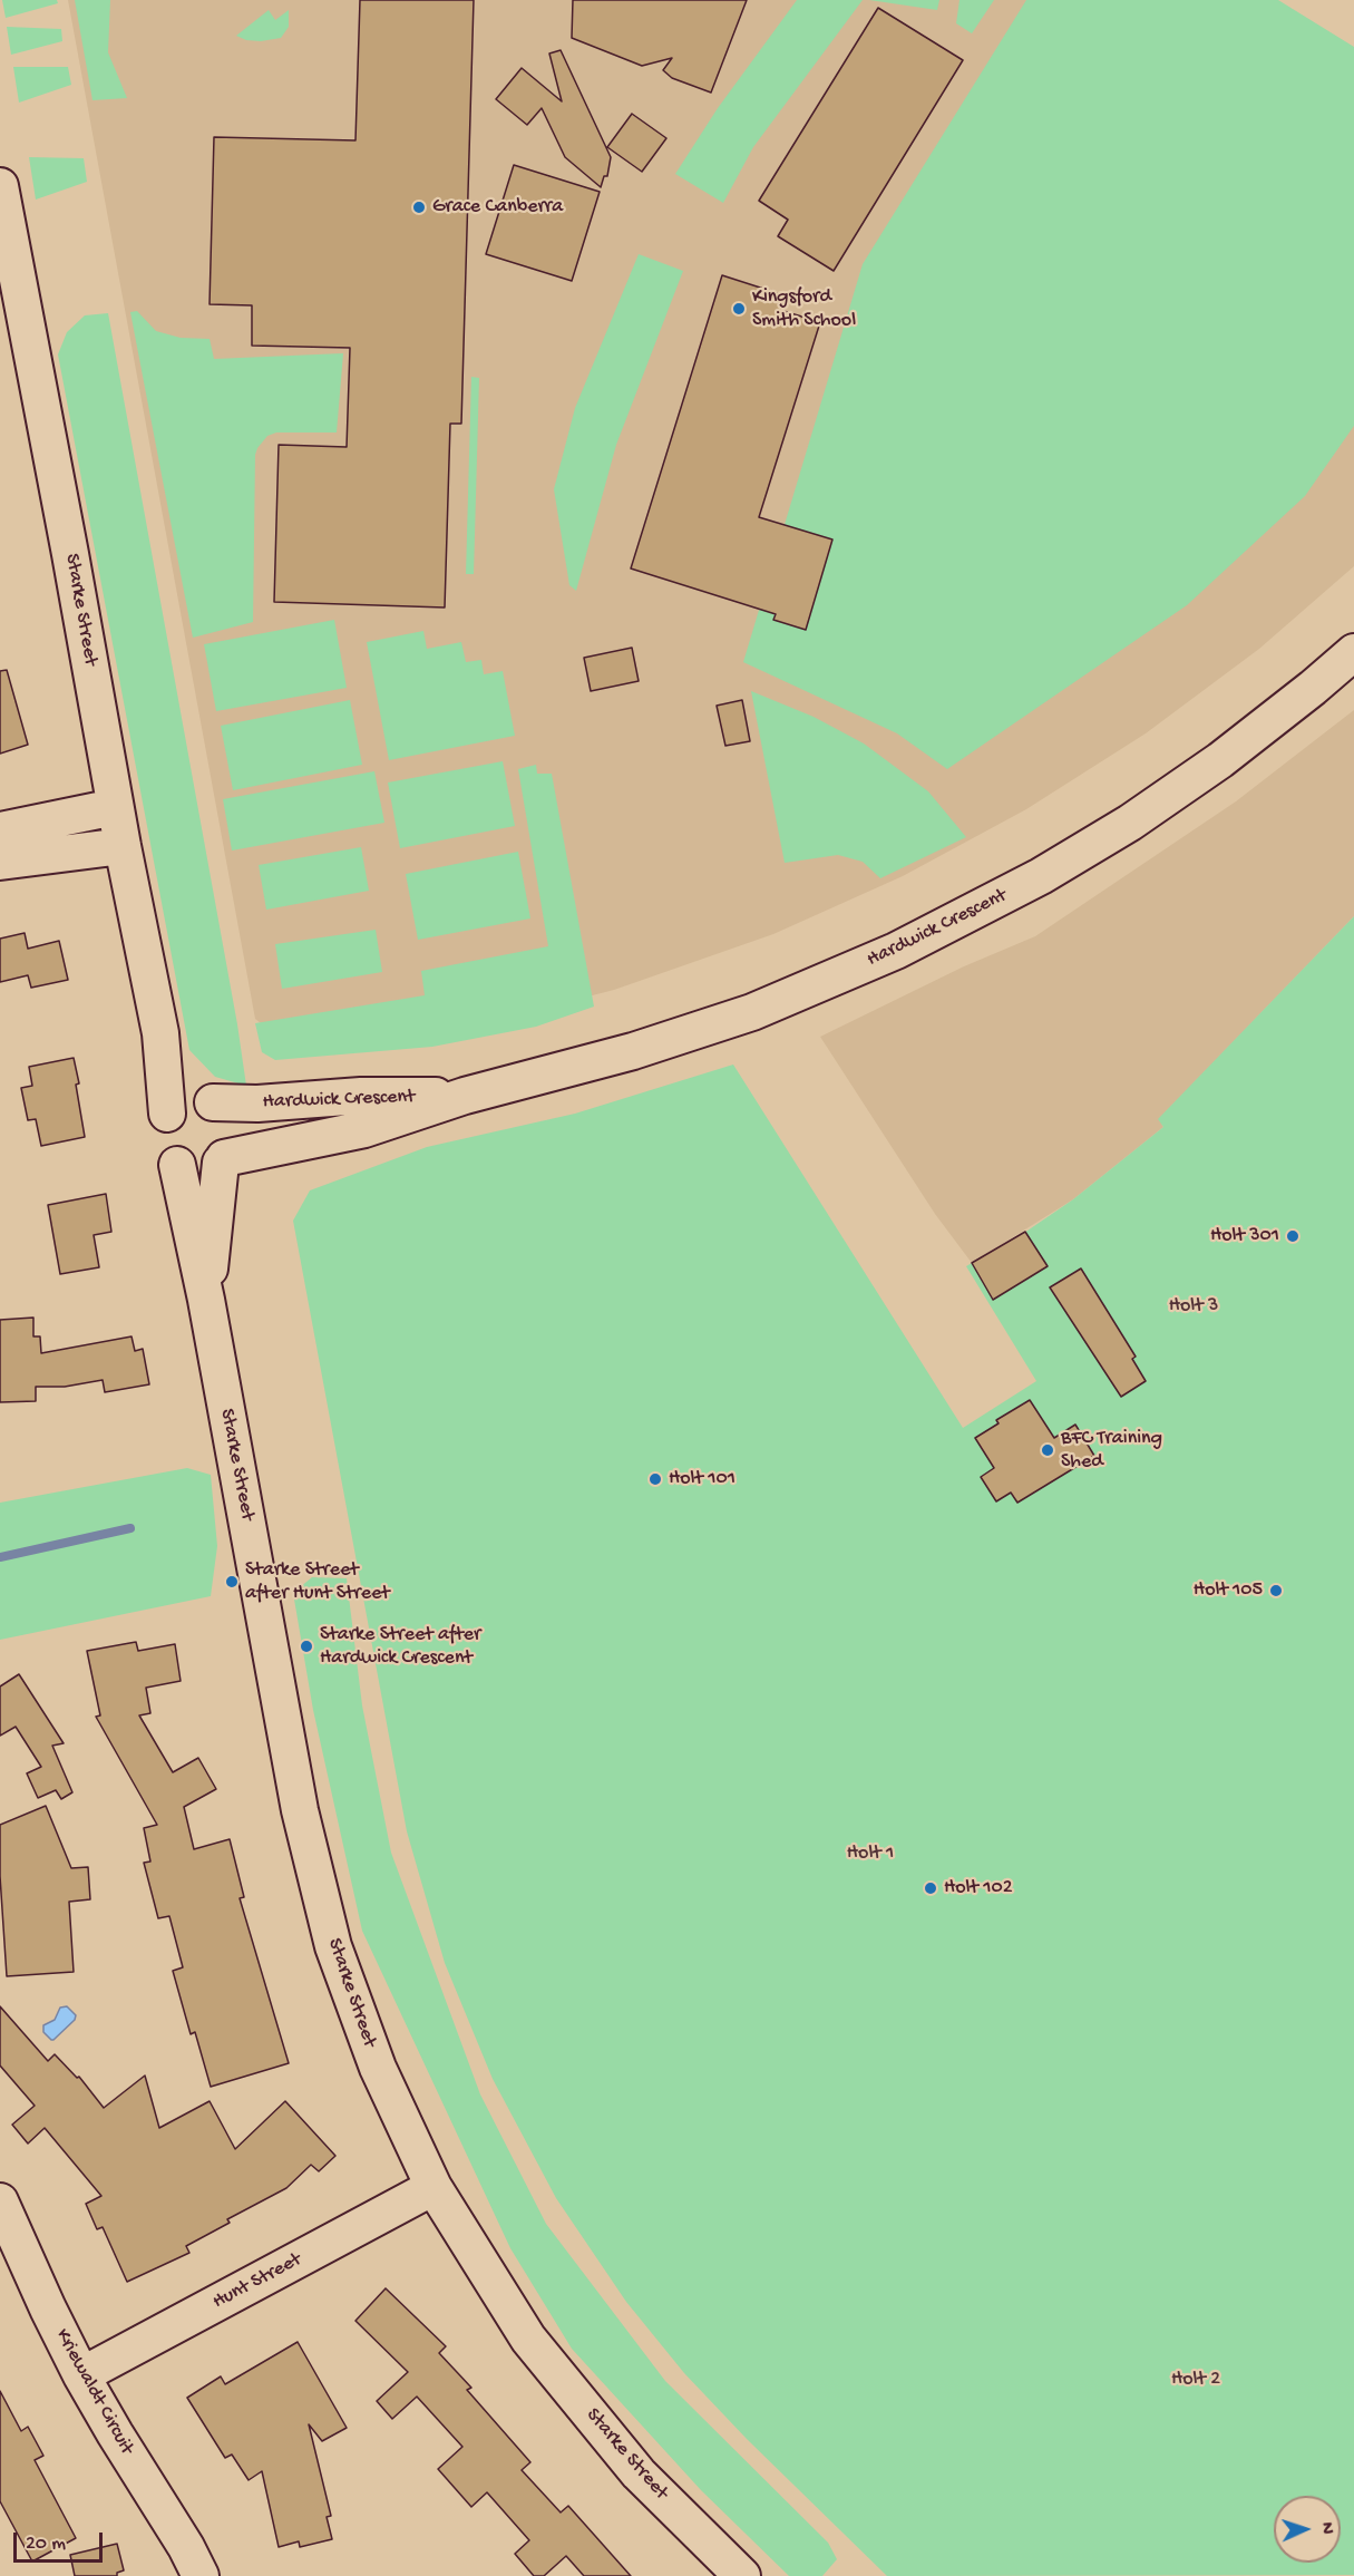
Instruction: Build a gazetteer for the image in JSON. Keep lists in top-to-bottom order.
{
  "streets": {
    "street": [
      "Starke Street",
      "Hardwick Crescent",
      "Hunt Street",
      "Kriewaldt Circuit"
    ]
  },
  "crossings": [
    ["Starke Street", "Hardwick Crescent"],
    ["Starke Street", "Hunt Street"],
    ["Hunt Street", "Kriewaldt Circuit"]
  ],
  "parks": ["Holt 3", "Holt 1", "Holt 2"],
  "places": [
    "Grace Canberra",
    "Kingsford Smith School",
    "Holt 301",
    "BFC Training Shed",
    "Holt 101",
    "Starke Street after Hunt Street",
    "Holt 105",
    "Starke Street after Hardwick Crescent",
    "Holt 102"
  ],
  "scale_bar": "20 m",
  "north": "right"
}
